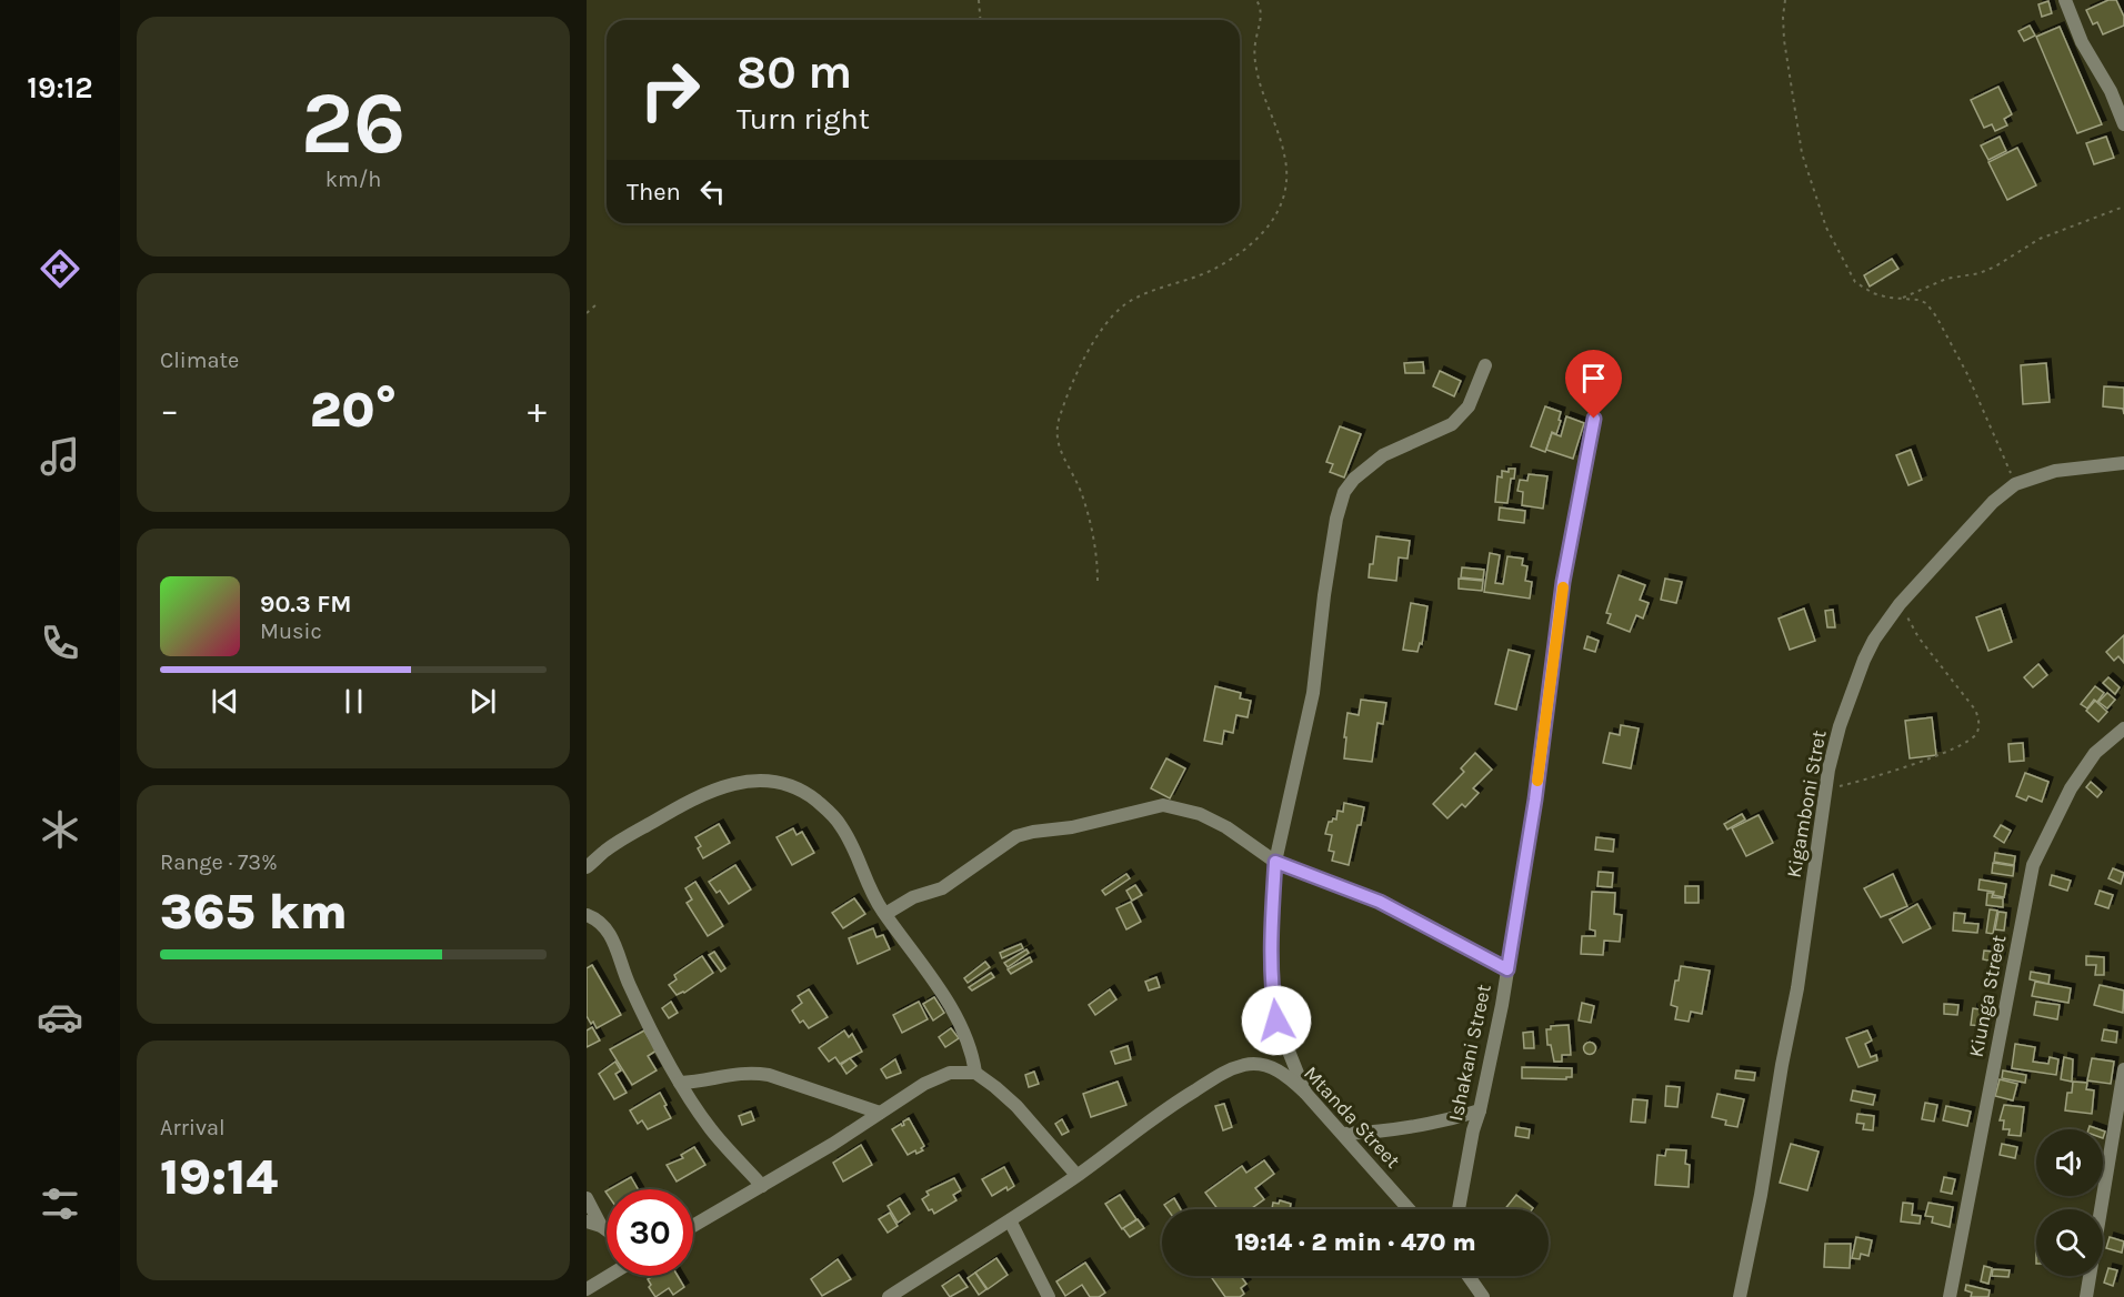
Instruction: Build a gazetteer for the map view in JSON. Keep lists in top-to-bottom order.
{
  "streets": {
    "street": [
      "Kigamboni Stret",
      "Kiunga Street",
      "Ishakani Street",
      "Mtanda Street"
    ]
  },
  "page": {
    "tabs": "19:12",
    "tile": [
      ["26", "km/h"],
      "Climate",
      ["Range · 73%", "365 km"],
      ["Arrival", "19:14"]
    ],
    "turn": ["80 m", "Turn right"],
    "then": "Then",
    "heat": ["−", "20°", "+"],
    "song": ["90.3 FM", "Music"],
    "limit": "30",
    "trip": "19:14 · 2 min · 470 m"
  }
}
